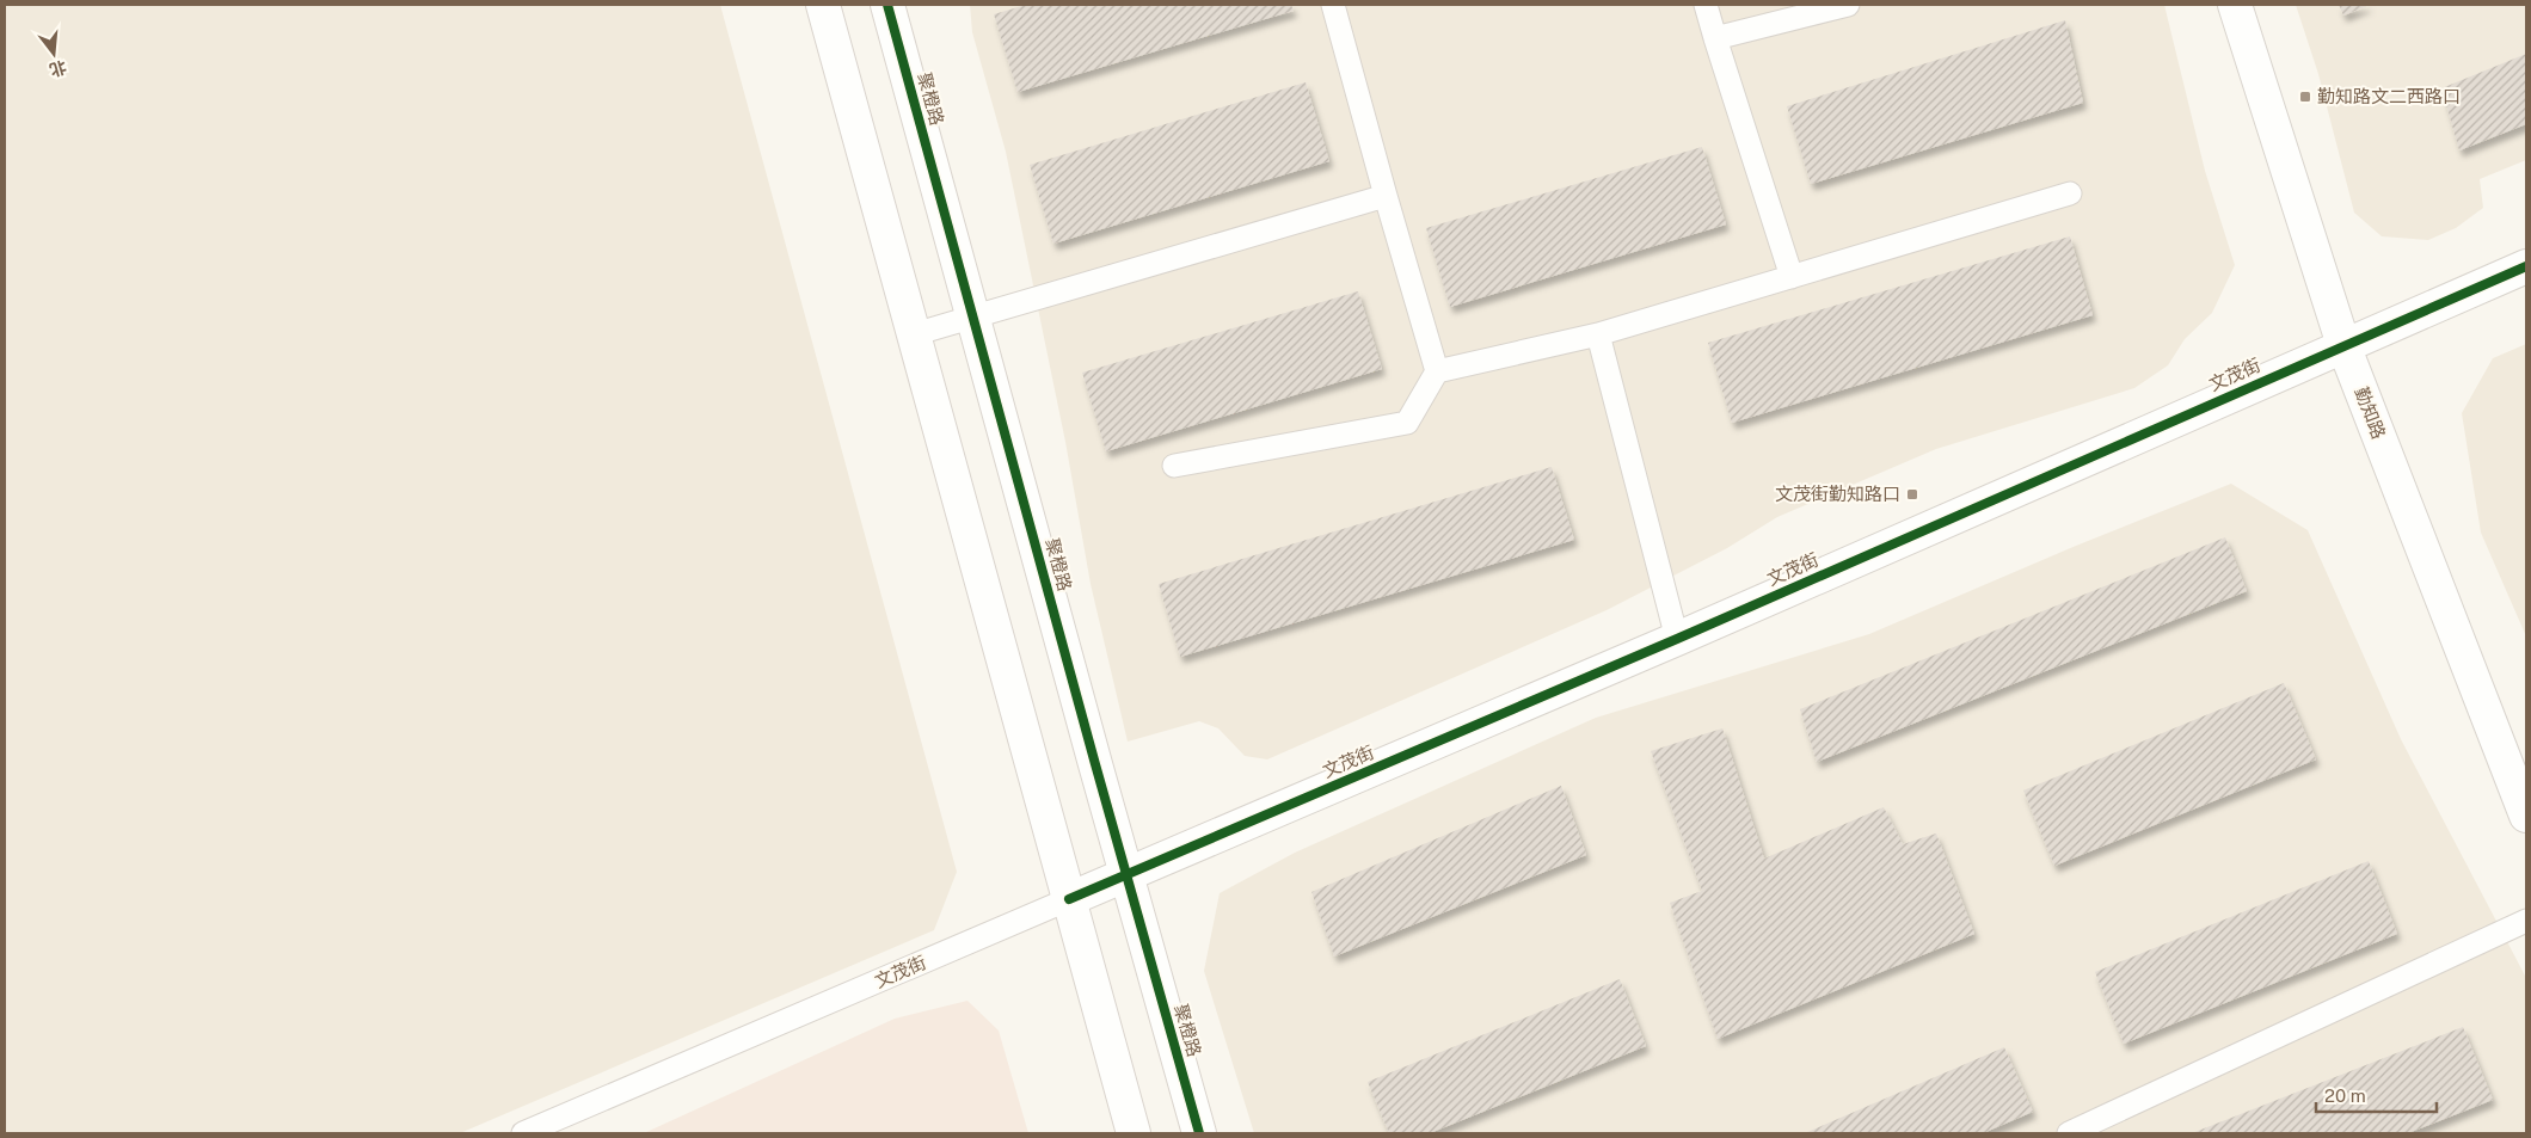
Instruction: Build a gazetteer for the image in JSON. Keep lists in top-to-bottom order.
{
  "streets": {
    "street": ["聚橙路", "文茂街", "勤知路"]
  },
  "crossings": [
    ["聚橙路", "文茂街"],
    ["文茂街", "勤知路"]
  ],
  "places": {
    "transit": ["勤知路文二西路口", "文茂街勤知路口"]
  },
  "scale_bar": "20 m",
  "north": "bottom"
}
